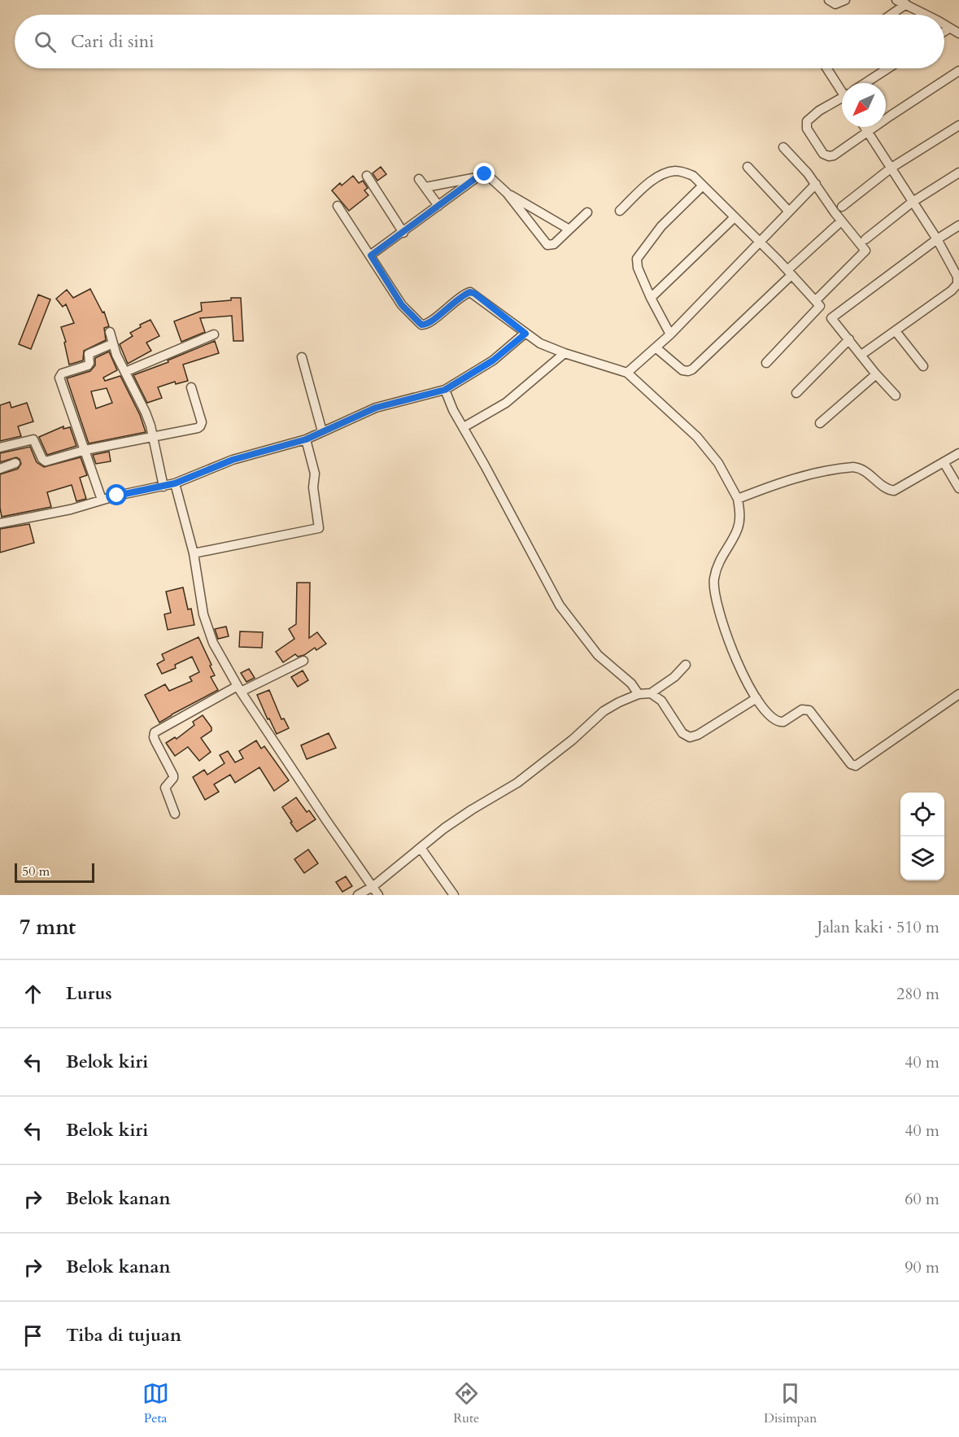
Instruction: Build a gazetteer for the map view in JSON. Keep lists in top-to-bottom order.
{
  "scale_bar": "50 m",
  "north": "bottom left",
  "page": {
    "search": "Cari di sini",
    "scale": "50 m",
    "heading": ["7 mnt", "Jalan kaki · 510 m"],
    "list": [
      ["Lurus", "280 m"],
      ["Belok kiri", "40 m"],
      ["Belok kiri", "40 m"],
      ["Belok kanan", "60 m"],
      ["Belok kanan", "90 m"],
      "Tiba di tujuan"
    ],
    "nav": ["Peta", "Rute", "Disimpan"]
  }
}
